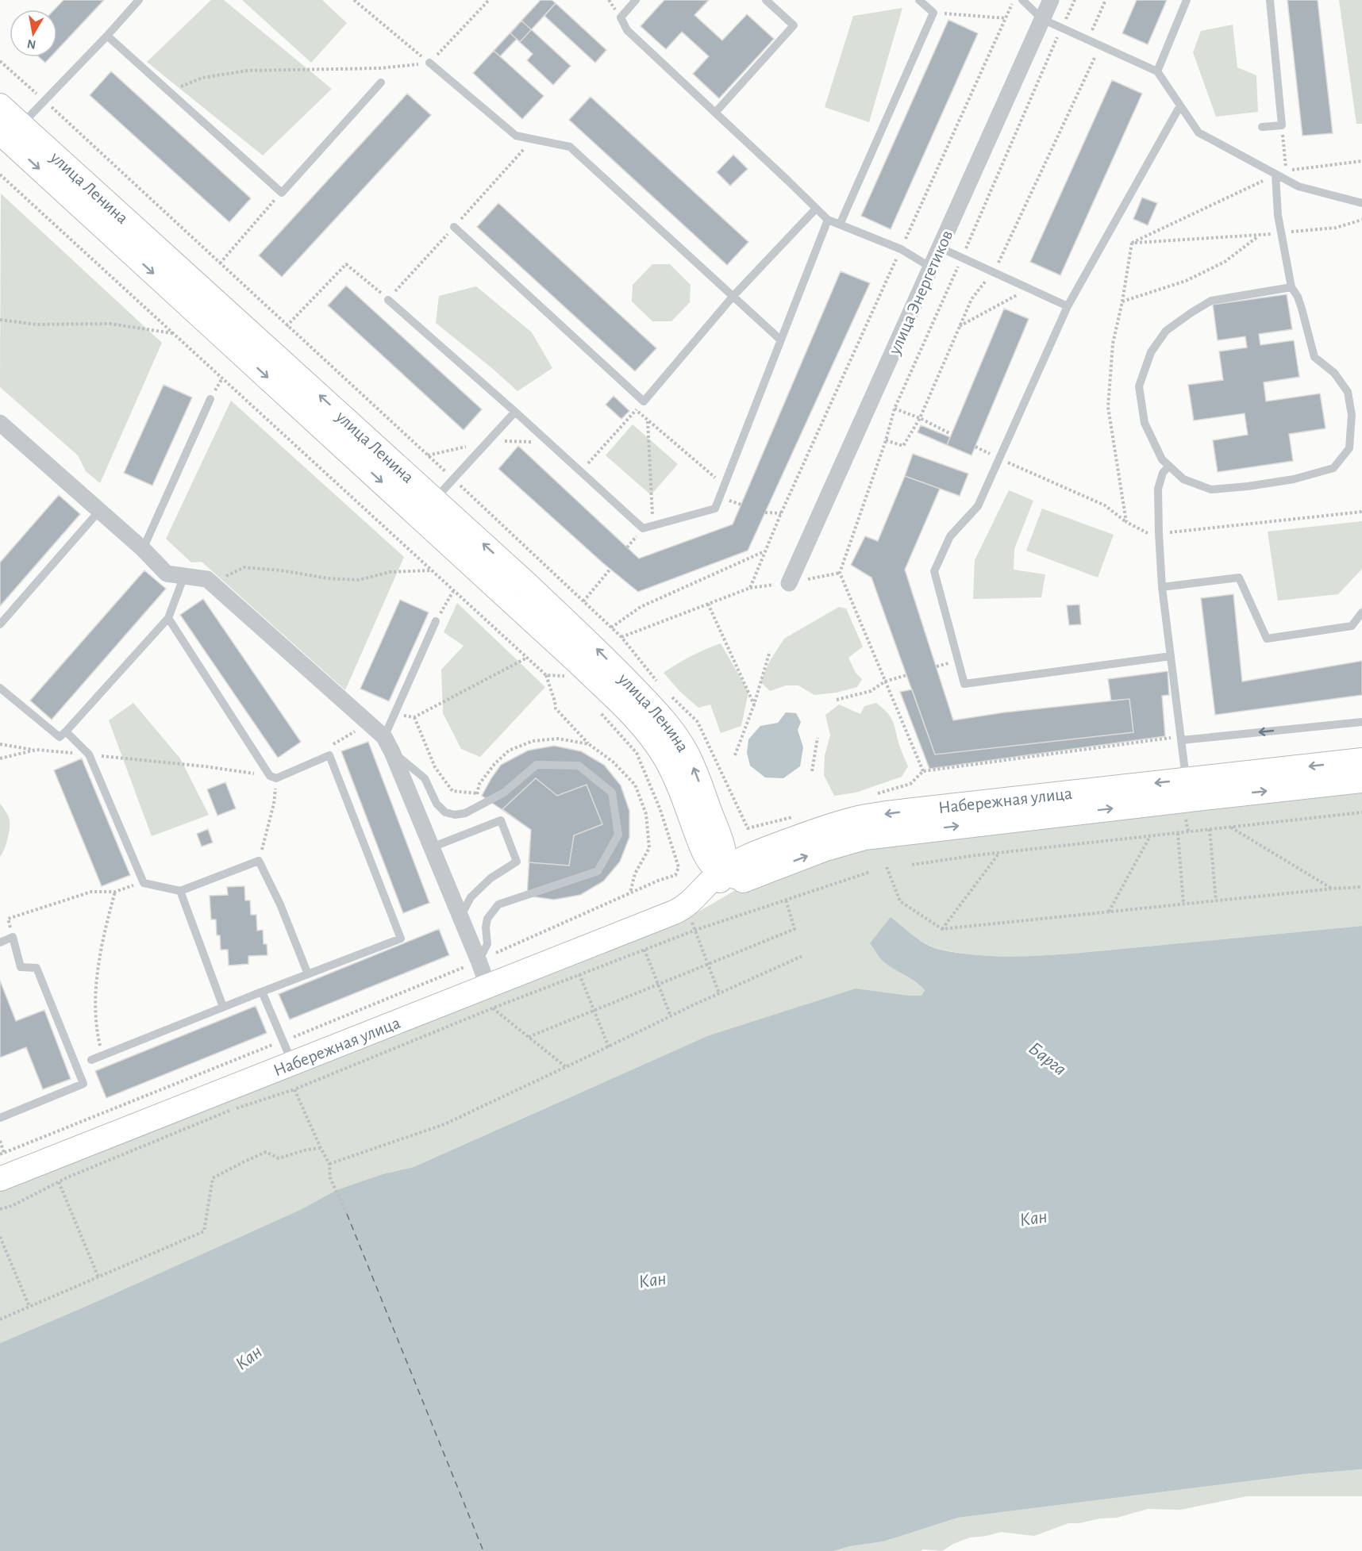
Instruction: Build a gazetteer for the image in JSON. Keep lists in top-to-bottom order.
{
  "streets": {
    "main road": ["улица Ленина", "Набережная улица"],
    "street": ["улица Энергетиков"]
  },
  "crossings": [
    ["улица Ленина", "Набережная улица"]
  ],
  "water": ["Барга", "Кан"],
  "north": "bottom"
}
